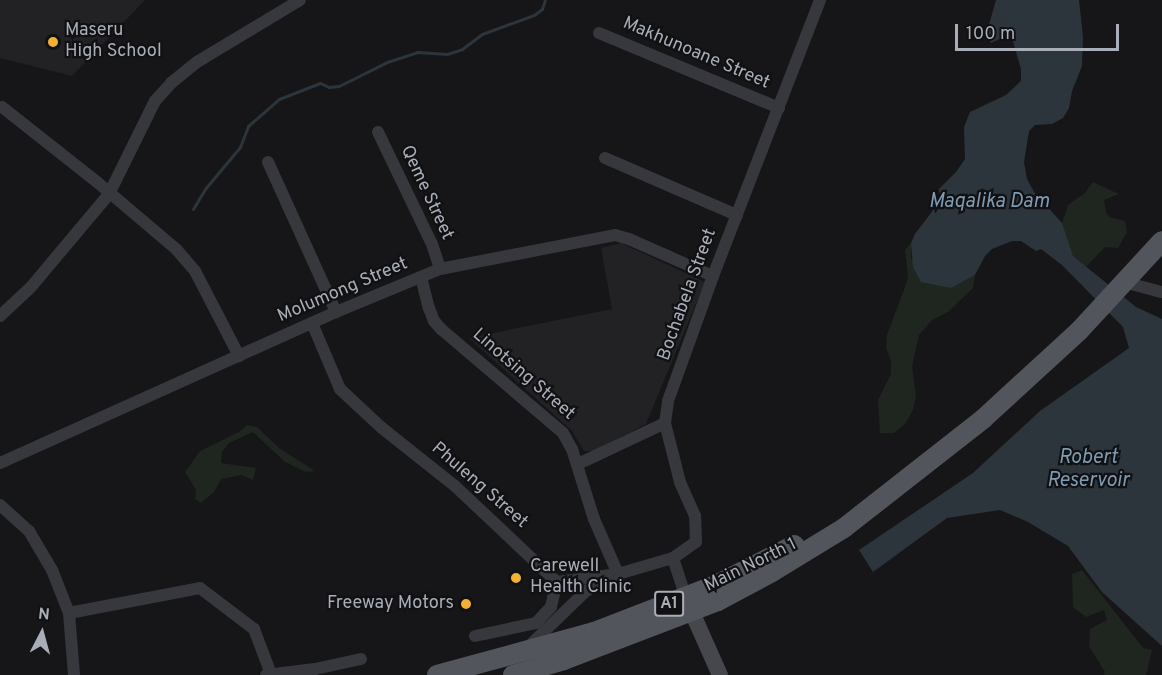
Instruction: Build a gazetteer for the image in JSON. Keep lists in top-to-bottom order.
{
  "streets": {
    "main road": ["Main North 1", "A1"],
    "street": [
      "Makhunoane Street",
      "Qeme Street",
      "Molumong Street",
      "Bochabela Street",
      "Linotsing Street",
      "Phuleng Street"
    ]
  },
  "crossings": [
    ["Makhunoane Street", "Bochabela Street"],
    ["Qeme Street", "Molumong Street"],
    ["Molumong Street", "Bochabela Street"],
    ["Molumong Street", "Linotsing Street"],
    ["Molumong Street", "Phuleng Street"]
  ],
  "water": ["Maqalika Dam", "Robert Reservoir"],
  "places": ["Maseru High School", "Carewell Health Clinic", "Freeway Motors"],
  "scale_bar": "100 m",
  "north": "top"
}
